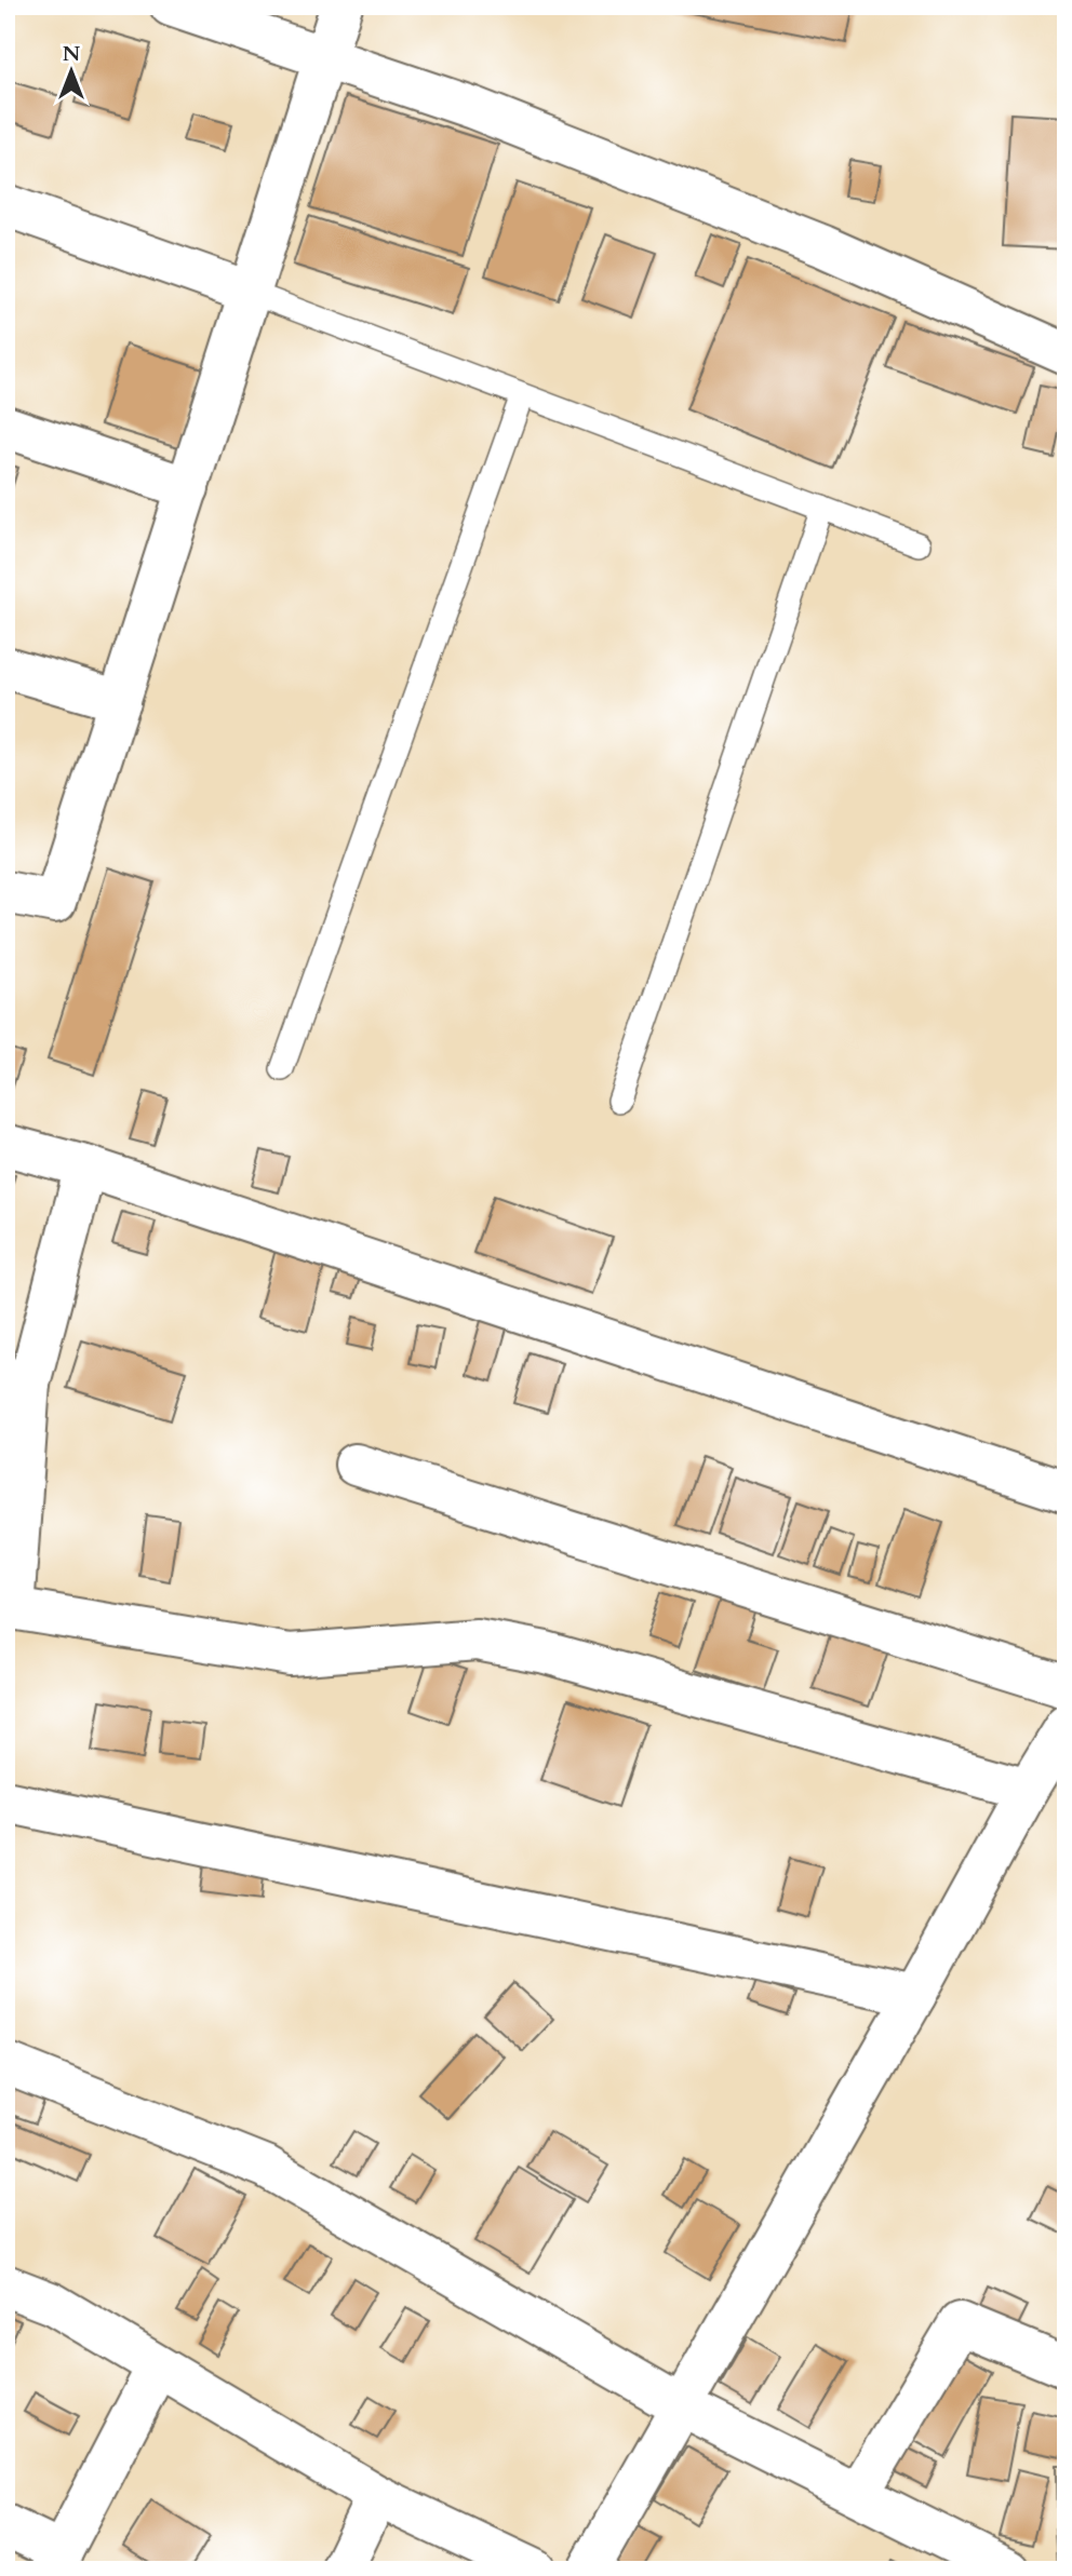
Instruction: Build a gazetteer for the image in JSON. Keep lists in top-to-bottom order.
{
  "north": "top"
}
